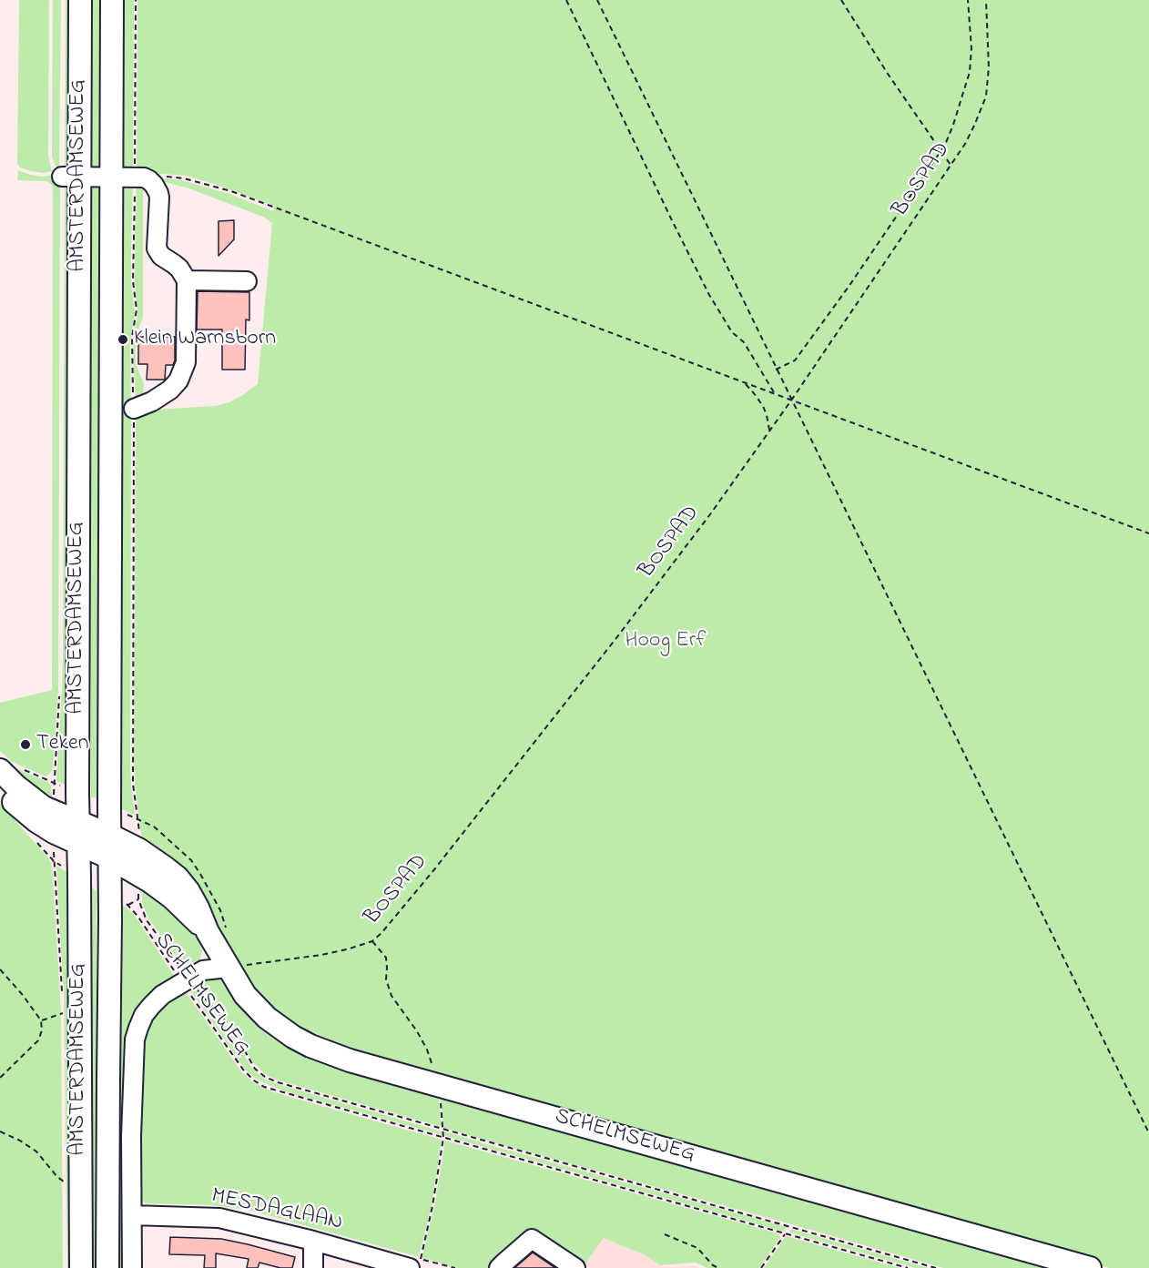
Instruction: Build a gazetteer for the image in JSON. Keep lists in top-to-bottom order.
{
  "streets": {
    "main road": ["AMSTERDAMSEWEG", "SCHELMSEWEG"],
    "street": ["MESDAGLAAN"],
    "path": ["BOSPAD"]
  },
  "crossings": [
    ["AMSTERDAMSEWEG", "SCHELMSEWEG"],
    ["BOSPAD", "SCHELMSEWEG"]
  ],
  "parks": ["Hoog Erf"],
  "places": ["Klein Warnsborn", "Teken"]
}
